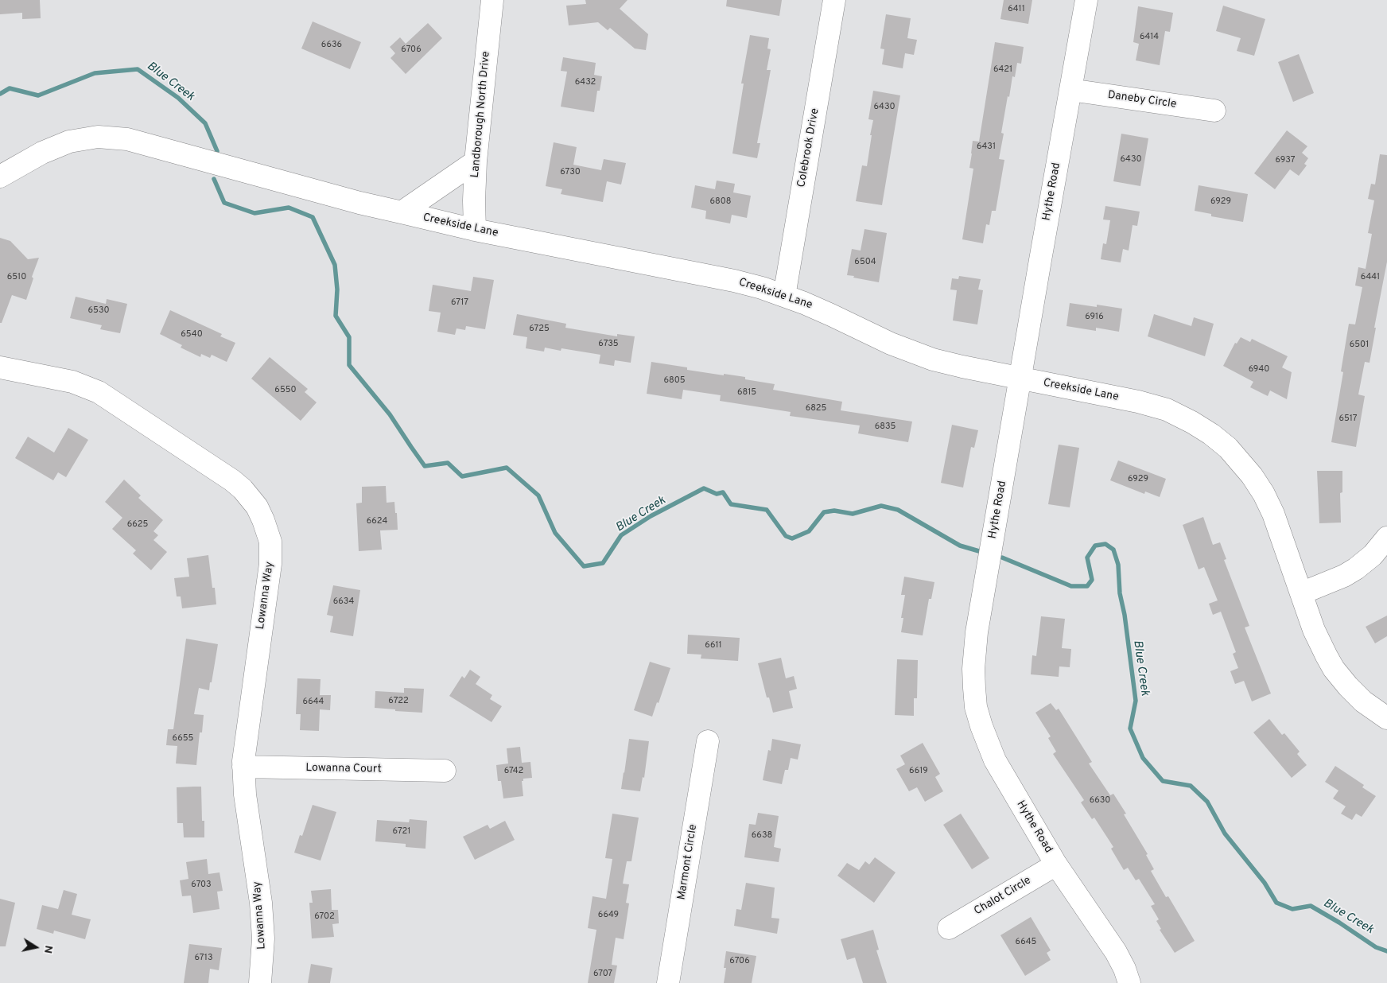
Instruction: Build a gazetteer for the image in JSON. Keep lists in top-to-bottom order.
{
  "streets": {
    "street": [
      "Daneby Circle",
      "Landborough North Drive",
      "Colebrook Drive",
      "Hythe Road",
      "Creekside Lane",
      "Lowanna Way",
      "Lowanna Court",
      "Marmont Circle",
      "Chalot Circle"
    ]
  },
  "crossings": [
    ["Daneby Circle", "Hythe Road"],
    ["Landborough North Drive", "Creekside Lane"],
    ["Colebrook Drive", "Creekside Lane"],
    ["Hythe Road", "Creekside Lane"],
    ["Hythe Road", "Chalot Circle"],
    ["Lowanna Way", "Lowanna Court"]
  ],
  "water": ["Blue Creek"],
  "house_numbers": [
    "6411",
    "6414",
    "6636",
    "6706",
    "6421",
    "6432",
    "6430",
    "6431",
    "6430",
    "6937",
    "6730",
    "6808",
    "6929",
    "6504",
    "6510",
    "6441",
    "6717",
    "6530",
    "6916",
    "6725",
    "6540",
    "6735",
    "6501",
    "6940",
    "6805",
    "6550",
    "6815",
    "6825",
    "6517",
    "6835",
    "6929",
    "6624",
    "6625",
    "6634",
    "6611",
    "6722",
    "6644",
    "6655",
    "6742",
    "6619",
    "6630",
    "6721",
    "6638",
    "6703",
    "6649",
    "6702",
    "6645",
    "6713",
    "6706",
    "6707"
  ],
  "north": "right"
}
